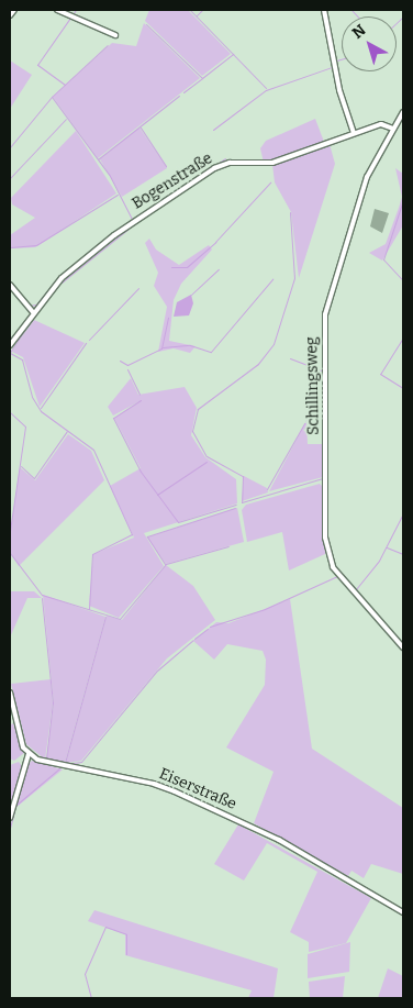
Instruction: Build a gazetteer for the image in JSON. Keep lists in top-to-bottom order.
{
  "streets": {
    "street": ["Bogenstraße", "Schillingsweg", "Eiserstraße"]
  },
  "crossings": [
    ["Bogenstraße", "Schillingsweg"]
  ],
  "north": "top left"
}
